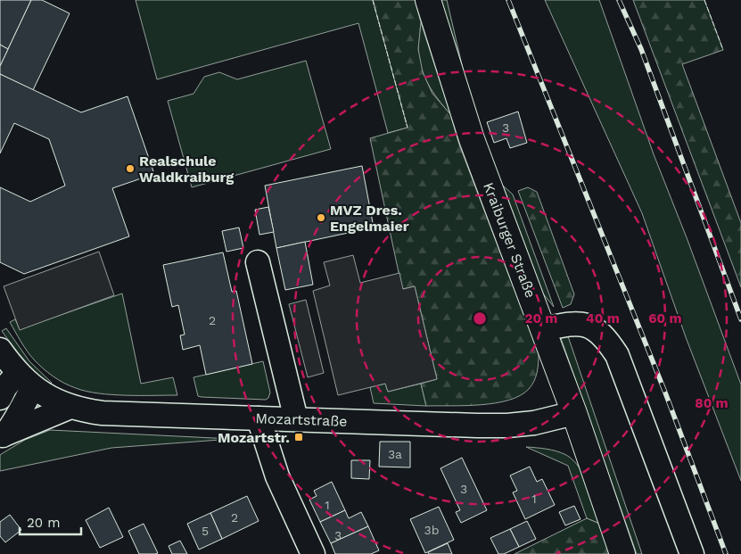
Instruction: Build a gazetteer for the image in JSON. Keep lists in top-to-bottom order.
{
  "streets": {
    "main road": ["Kraiburger Straße"],
    "street": ["Mozartstraße"]
  },
  "crossings": [
    ["Kraiburger Straße", "Mozartstraße"]
  ],
  "places": {
    "other": ["Realschule Waldkraiburg", "MVZ Dres. Engelmaier"],
    "transit": ["Mozartstr."]
  },
  "house_numbers": [
    "3",
    "2",
    "3a",
    "3",
    "1",
    "1",
    "2",
    "3b",
    "5",
    "3"
  ],
  "scale_bar": "20 m",
  "rings": [
    "20 m",
    "40 m",
    "60 m",
    "80 m"
  ]
}
